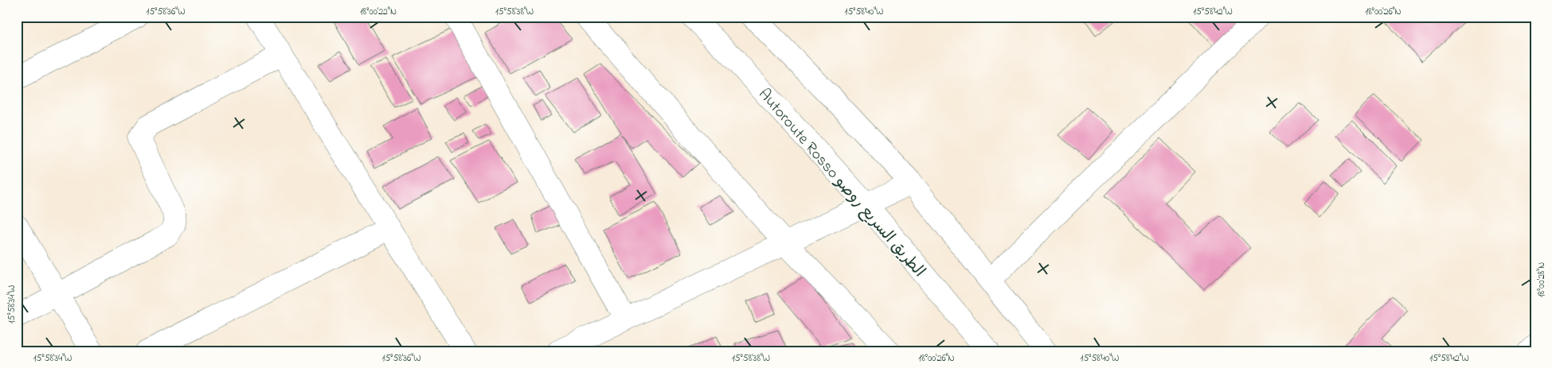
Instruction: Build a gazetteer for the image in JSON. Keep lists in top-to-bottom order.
{
  "streets": {
    "main road": ["Autoroute Rosso الطريق السريع روصو"]
  },
  "coordinates": [
    "15°58'36\"W",
    "18°00'22\"N",
    "15°58'38\"W",
    "15°58'40\"W",
    "15°58'42\"W",
    "18°00'26\"N",
    "18°00'28\"N",
    "15°58'34\"W"
  ]
}
